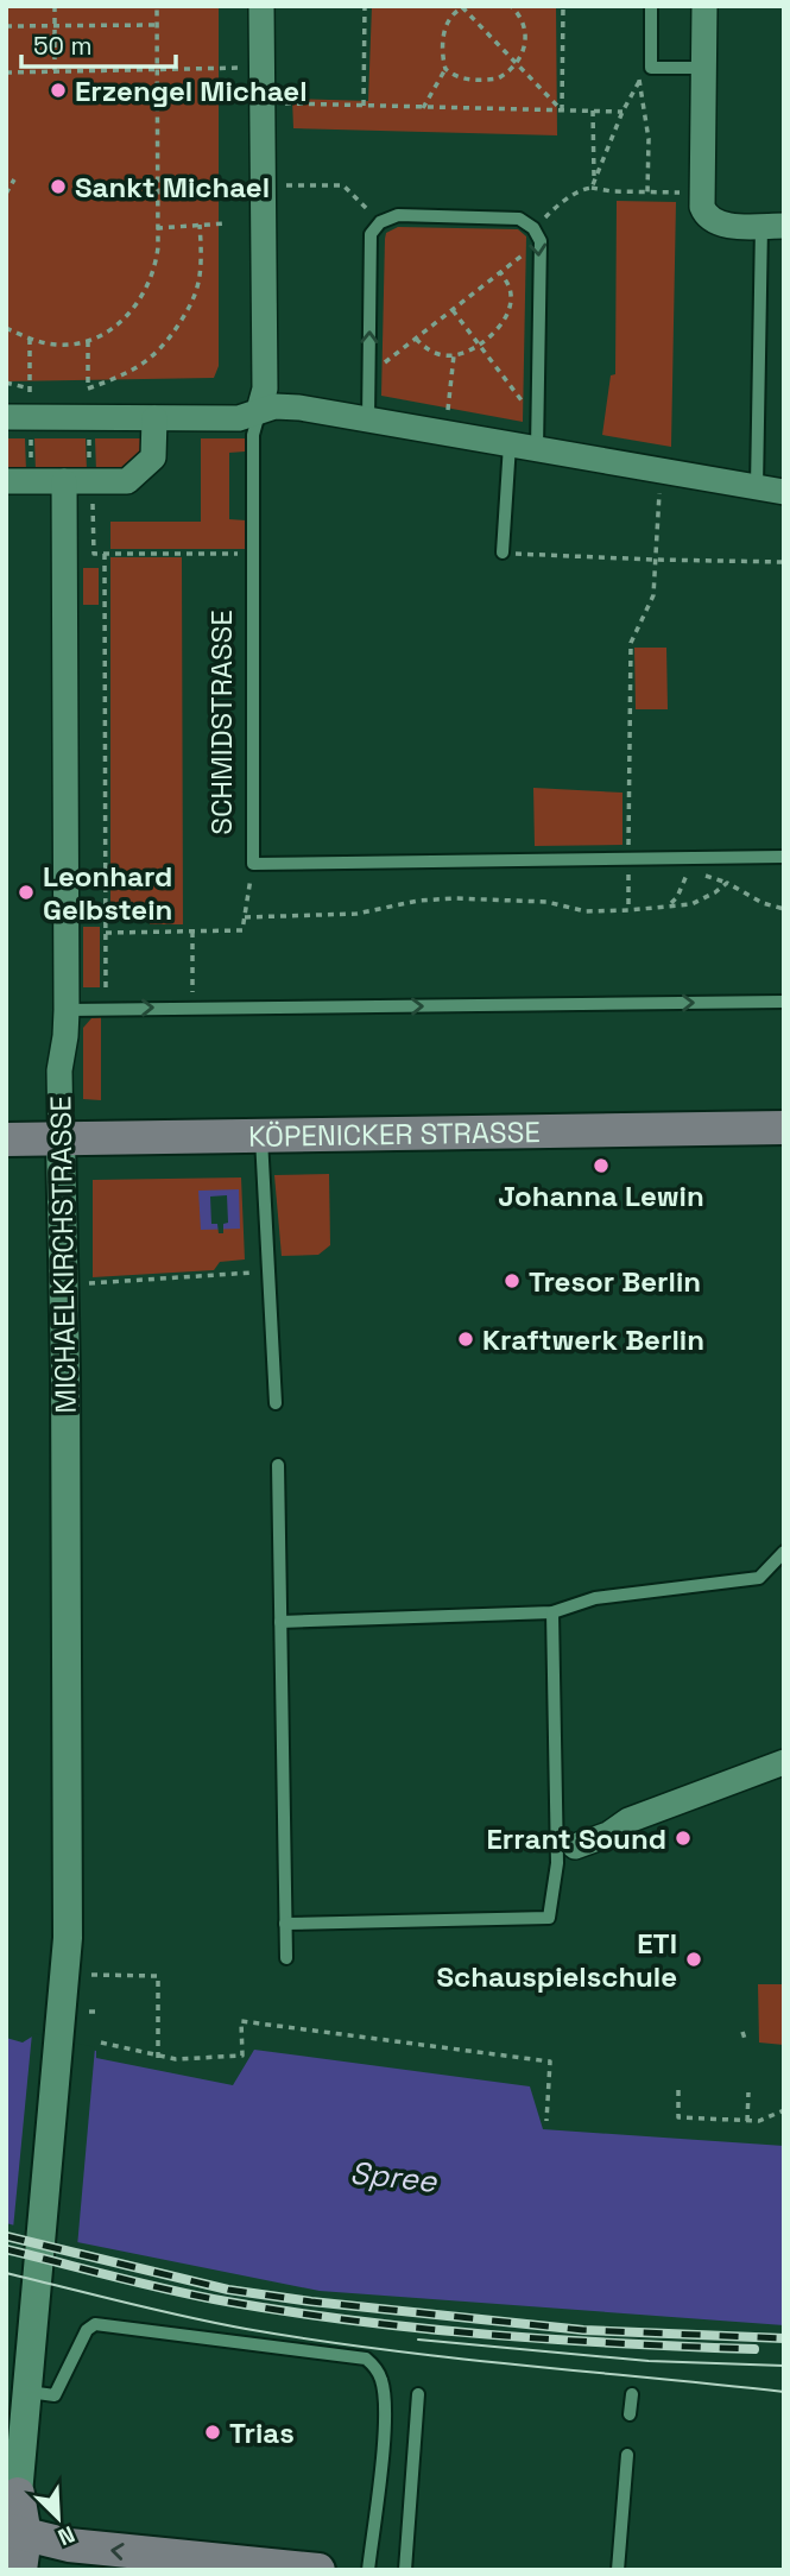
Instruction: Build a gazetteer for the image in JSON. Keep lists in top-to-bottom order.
{
  "streets": {
    "main road": ["KÖPENICKER STRASSE"],
    "street": ["MICHAELKIRCHSTRASSE"],
    "lane": ["SCHMIDSTRASSE"]
  },
  "crossings": [
    ["KÖPENICKER STRASSE", "MICHAELKIRCHSTRASSE"]
  ],
  "water": ["Spree"],
  "places": [
    "Erzengel Michael",
    "Sankt Michael",
    "Leonhard Gelbstein",
    "Johanna Lewin",
    "Tresor Berlin",
    "Kraftwerk Berlin",
    "Errant Sound",
    "ETI Schauspielschule",
    "Trias"
  ],
  "scale_bar": "50 m",
  "north": "bottom right"
}
